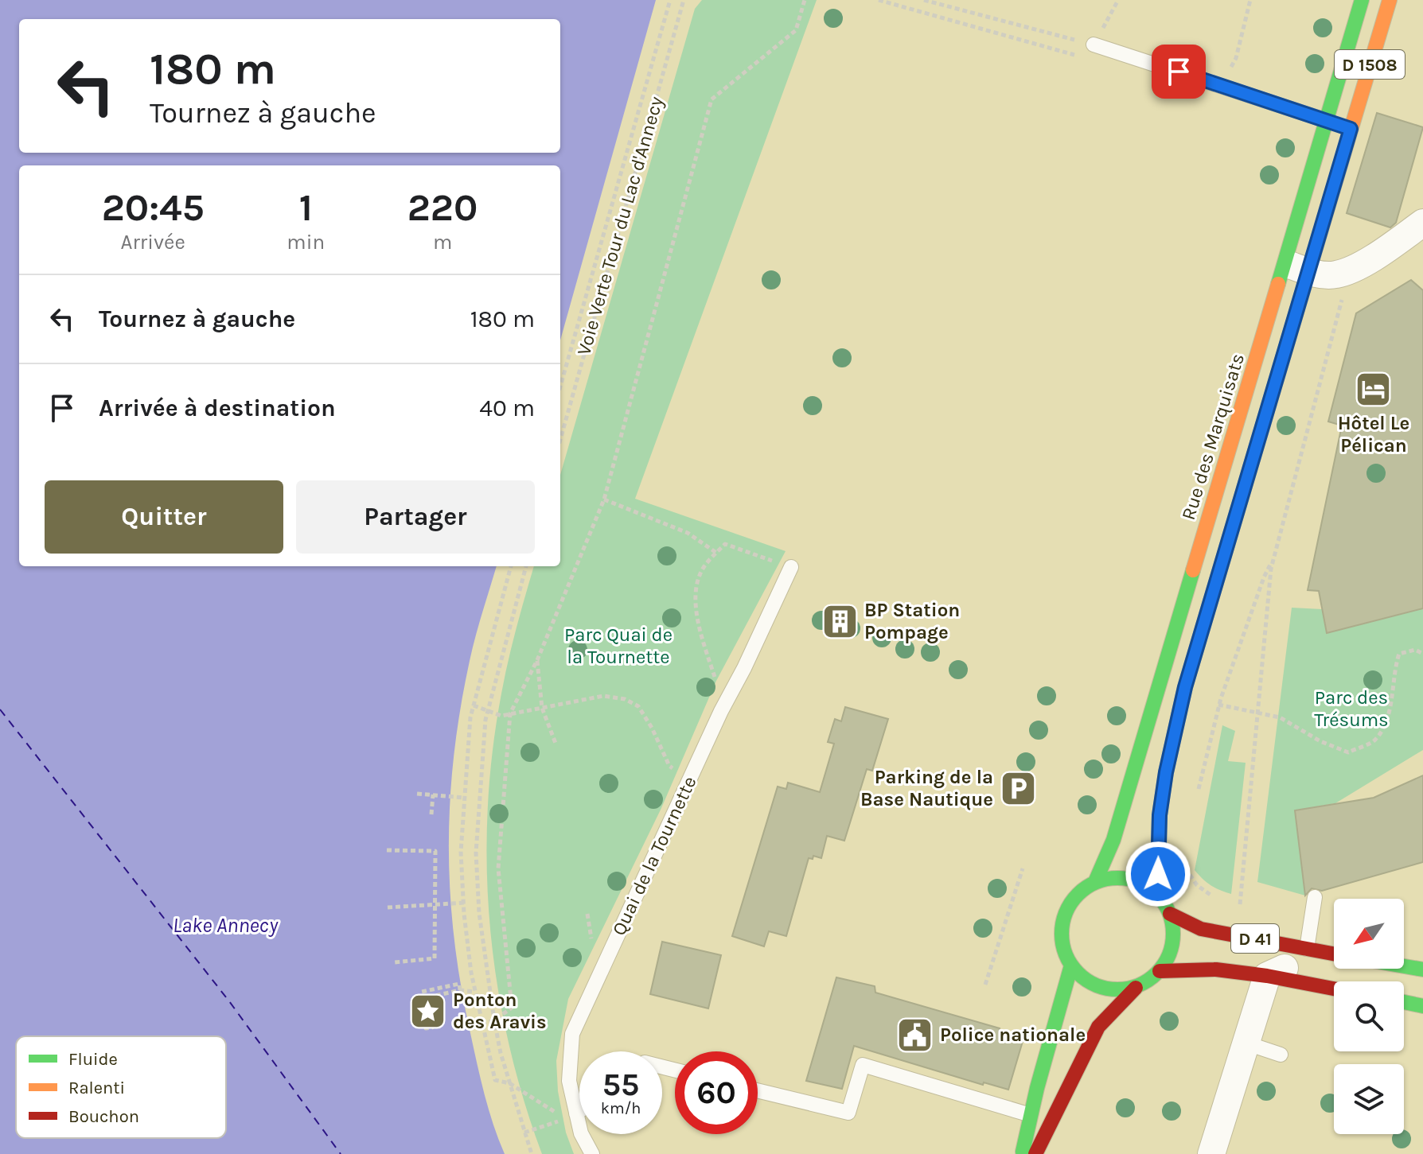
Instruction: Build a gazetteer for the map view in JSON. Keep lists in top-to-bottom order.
{
  "streets": {
    "main road": ["D 1508", "Rue des Marquisats", "D 41"],
    "lane": ["Quai de la Tournette"],
    "path": ["Voie Verte Tour du Lac d'Annecy"]
  },
  "crossings": [
    ["Rue des Marquisats", "D 41"]
  ],
  "water": ["Lake Annecy"],
  "parks": ["Parc Quai de la Tournette", "Parc des Trésums"],
  "places": {
    "hotel": ["Hôtel Le Pélican"],
    "building": ["BP Station Pompage"],
    "parking": ["Parking de la Base Nautique"],
    "place": ["Ponton des Aravis"],
    "public building": ["Police nationale"]
  },
  "legend": ["Fluide", "Ralenti", "Bouchon"],
  "north": "bottom left",
  "page": {
    "turn": ["180 m", "Tournez à gauche"],
    "eta": [
      "20:45",
      "Arrivée",
      "1",
      "min",
      "220",
      "m"
    ],
    "list": [
      {
        "name": "Tournez à gauche",
        "value": "180 m"
      },
      {
        "name": "Arrivée à destination",
        "value": "40 m"
      }
    ],
    "buttons": ["Quitter", "Partager"],
    "speed": "55 km/h",
    "limit": "60"
  }
}
